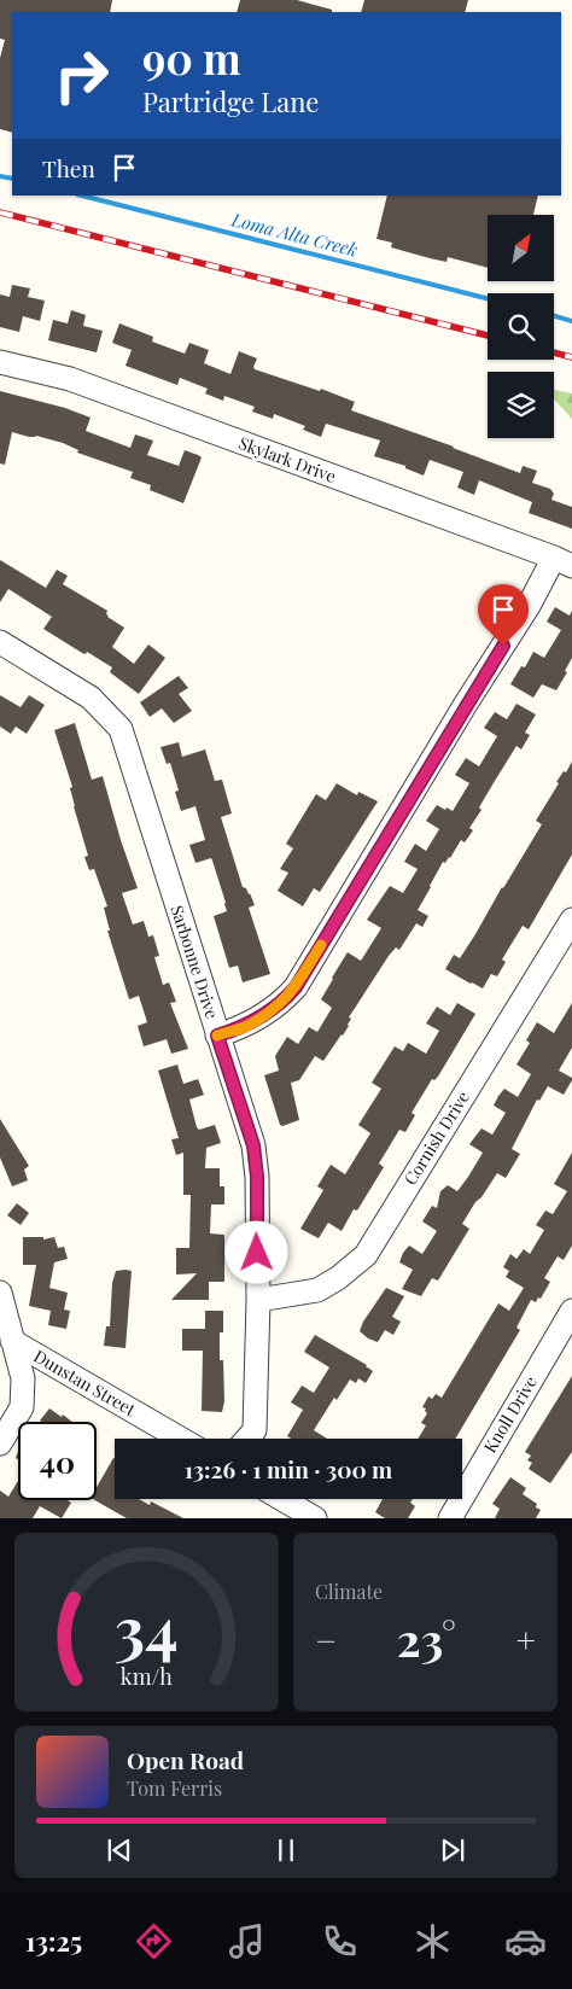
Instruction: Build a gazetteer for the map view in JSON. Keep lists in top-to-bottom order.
{
  "streets": {
    "street": [
      "Skylark Drive",
      "Sarbonne Drive",
      "Cornish Drive",
      "Dunstan Street",
      "Knoll Drive"
    ]
  },
  "crossings": [
    ["Sarbonne Drive", "Cornish Drive"]
  ],
  "water": ["Loma Alta Creek"],
  "north": "top right",
  "page": {
    "turn": ["90 m", "Partridge Lane"],
    "then": "Then",
    "limit": "40",
    "trip": "13:26 · 1 min · 300 m",
    "tile": "Climate",
    "heat": ["−", "23°", "+"],
    "song": ["Open Road", "Tom Ferris"],
    "tabs": "13:25",
    "gauge": ["34", "km/h"]
  }
}
